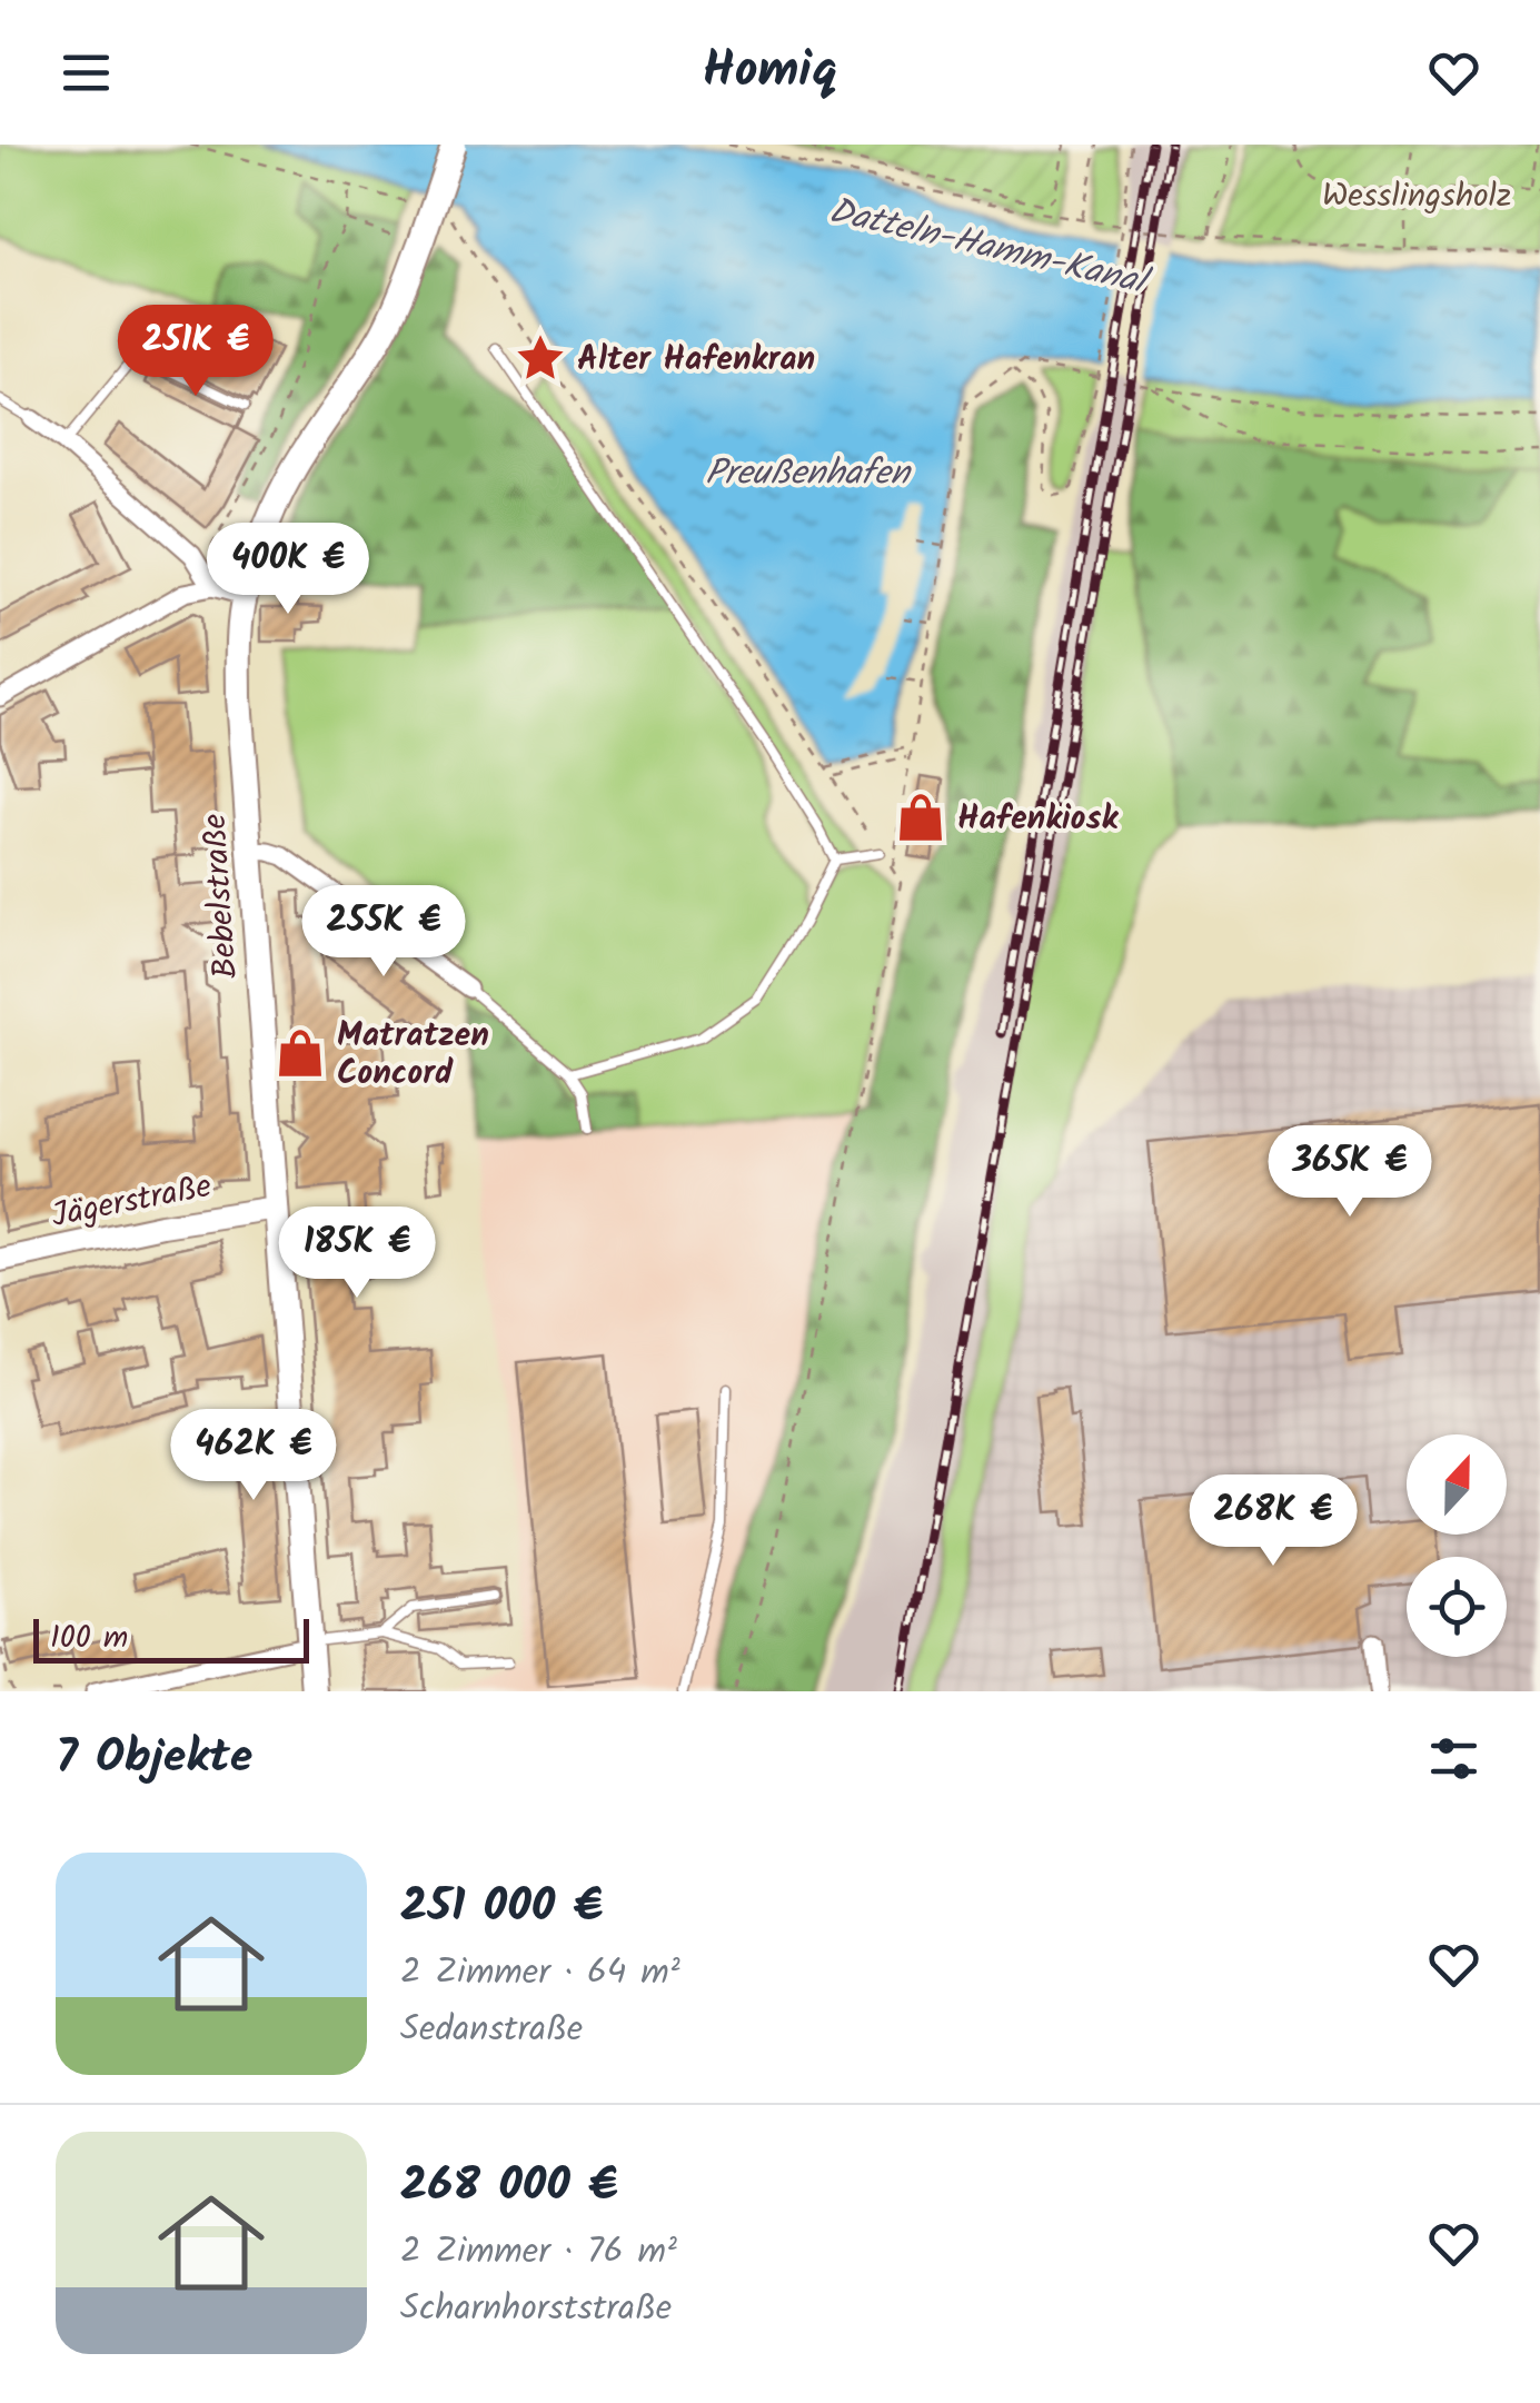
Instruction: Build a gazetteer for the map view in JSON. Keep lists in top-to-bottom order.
{
  "streets": {
    "main road": ["Bebelstraße"],
    "street": ["Jägerstraße"]
  },
  "crossings": [
    ["Bebelstraße", "Jägerstraße"]
  ],
  "water": ["Datteln-Hamm-Kanal", "Preußenhafen"],
  "parks": ["Wesslingsholz"],
  "places": {
    "place": ["Alter Hafenkran"],
    "shop": ["Hafenkiosk", "Matratzen Concord"]
  },
  "scale_bar": "100 m",
  "north": "top",
  "page": {
    "header": "Homiq",
    "price": [
      "251K €",
      "400K €",
      "255K €",
      "365K €",
      "185K €",
      "462K €",
      "268K €"
    ],
    "scale": "100 m",
    "heading": "7 Objekte",
    "list": [
      {
        "name": "251 000 €",
        "note": "2 Zimmer · 64 m² · Sedanstraße"
      },
      {
        "name": "268 000 €",
        "note": "2 Zimmer · 76 m² · Scharnhorststraße"
      }
    ]
  }
}
